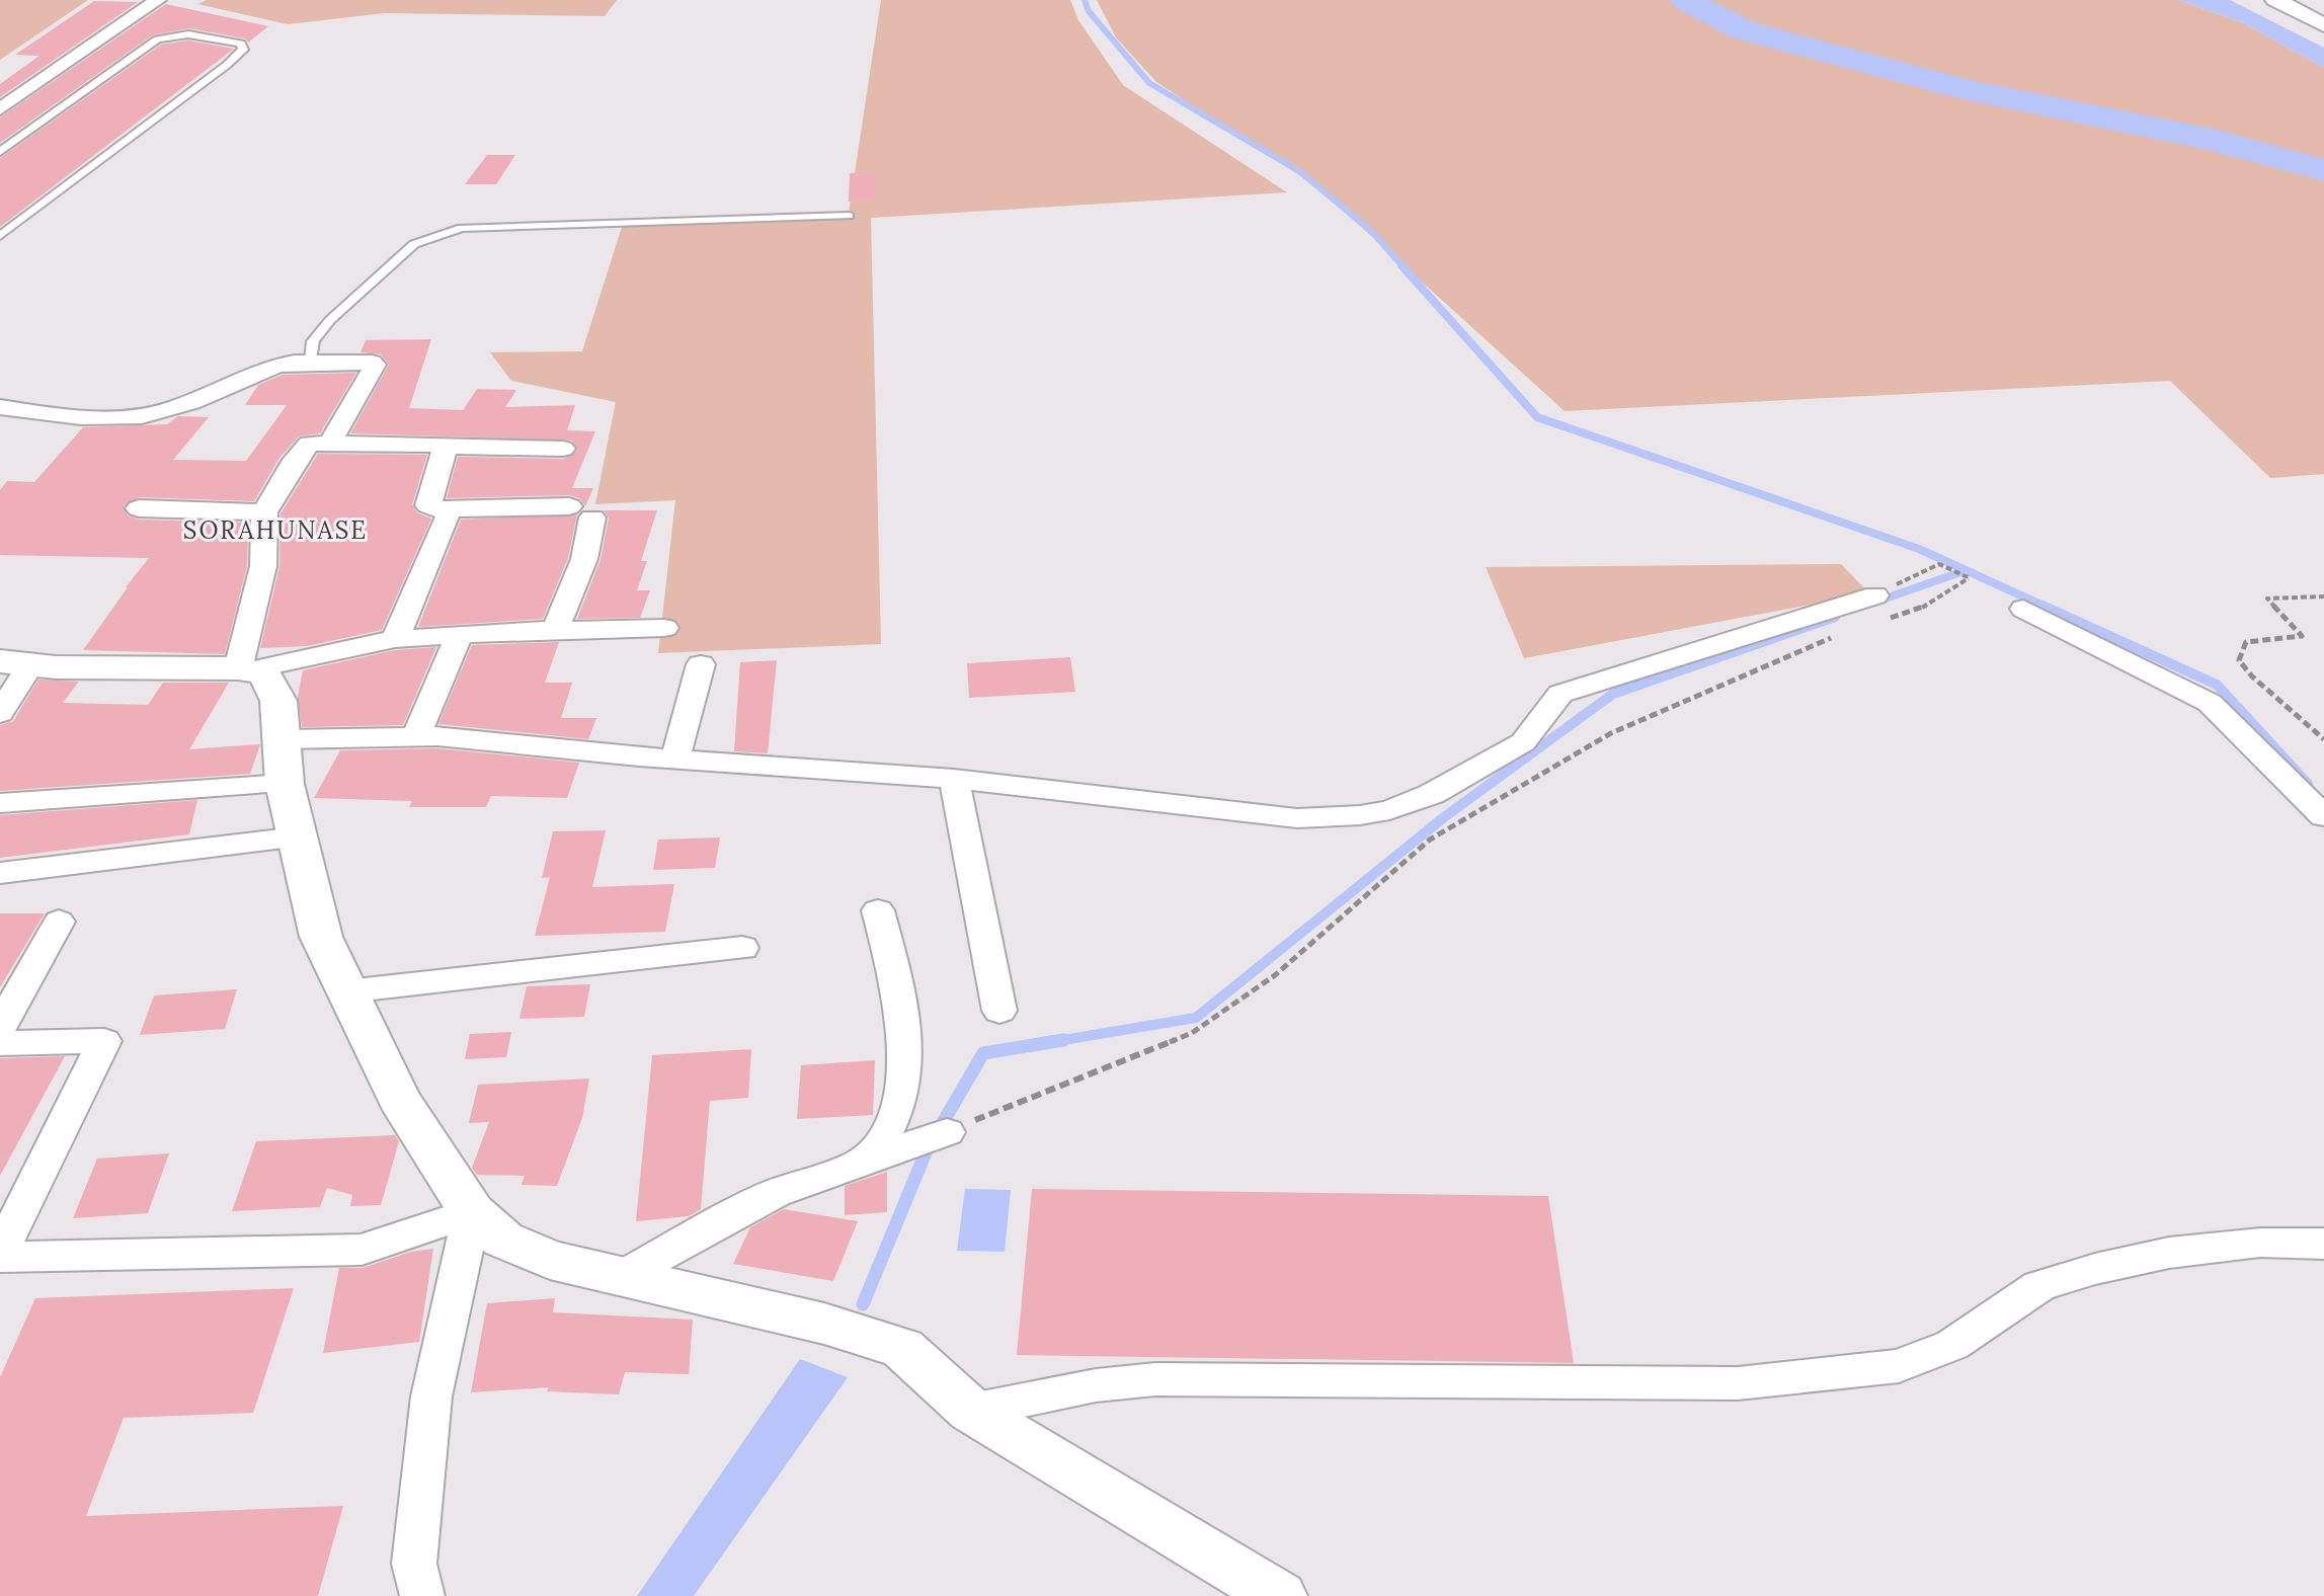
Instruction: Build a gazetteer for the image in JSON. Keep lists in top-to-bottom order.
{
  "districts": ["SORAHUNASE"]
}
